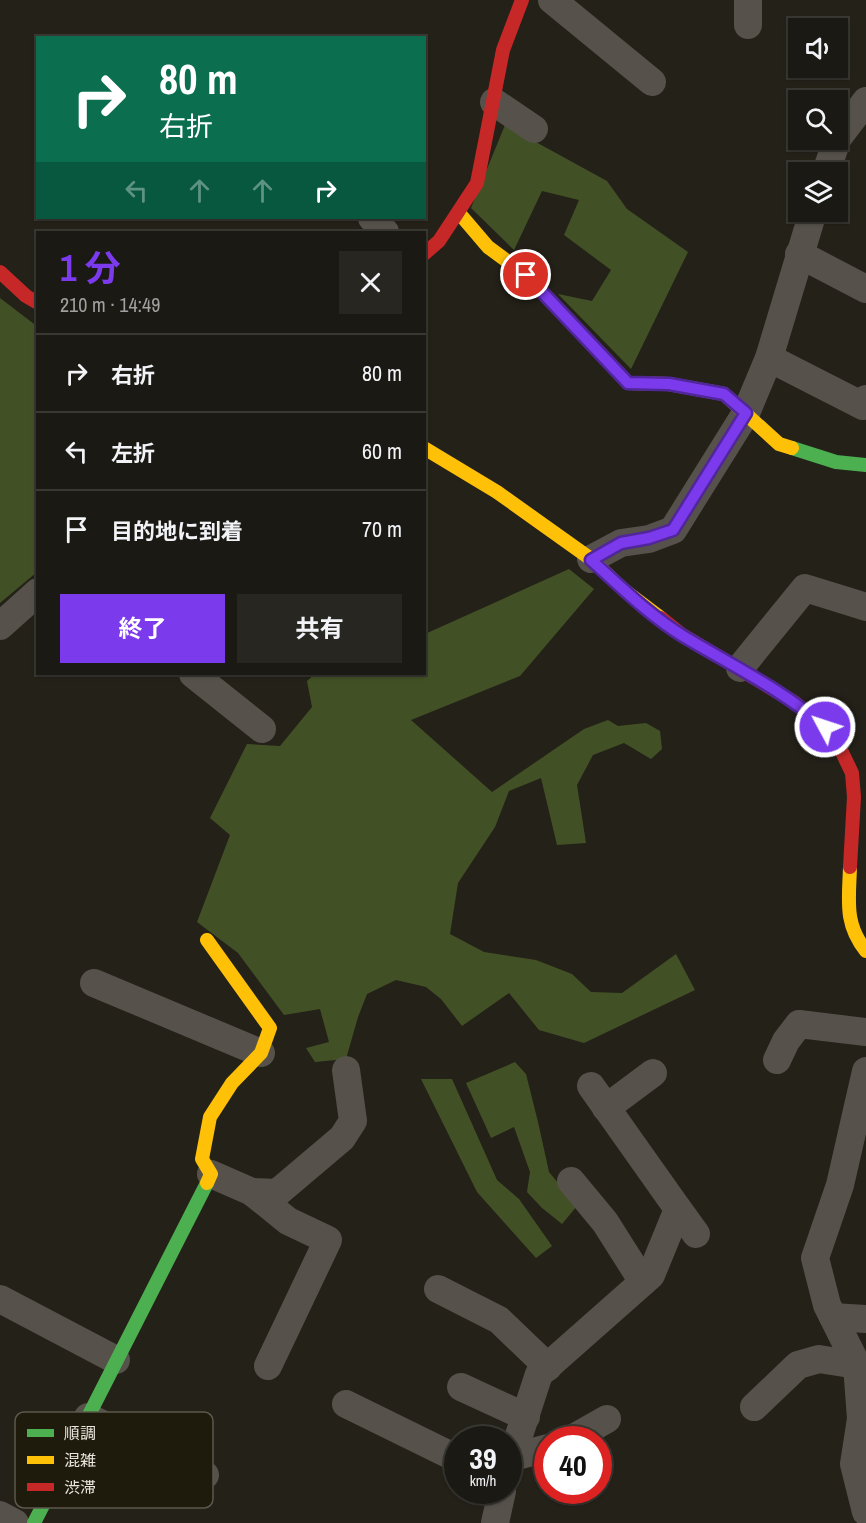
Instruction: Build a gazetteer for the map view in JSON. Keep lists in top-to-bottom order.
{
  "legend": ["順調", "混雑", "渋滞"],
  "page": {
    "turn": ["80 m", "右折"],
    "heading": ["1 分", "210 m · 14:49"],
    "list": [
      {
        "name": "右折",
        "value": "80 m"
      },
      {
        "name": "左折",
        "value": "60 m"
      },
      {
        "name": "目的地に到着",
        "value": "70 m"
      }
    ],
    "buttons": ["終了", "共有"],
    "speed": "39 km/h",
    "limit": "40"
  }
}
